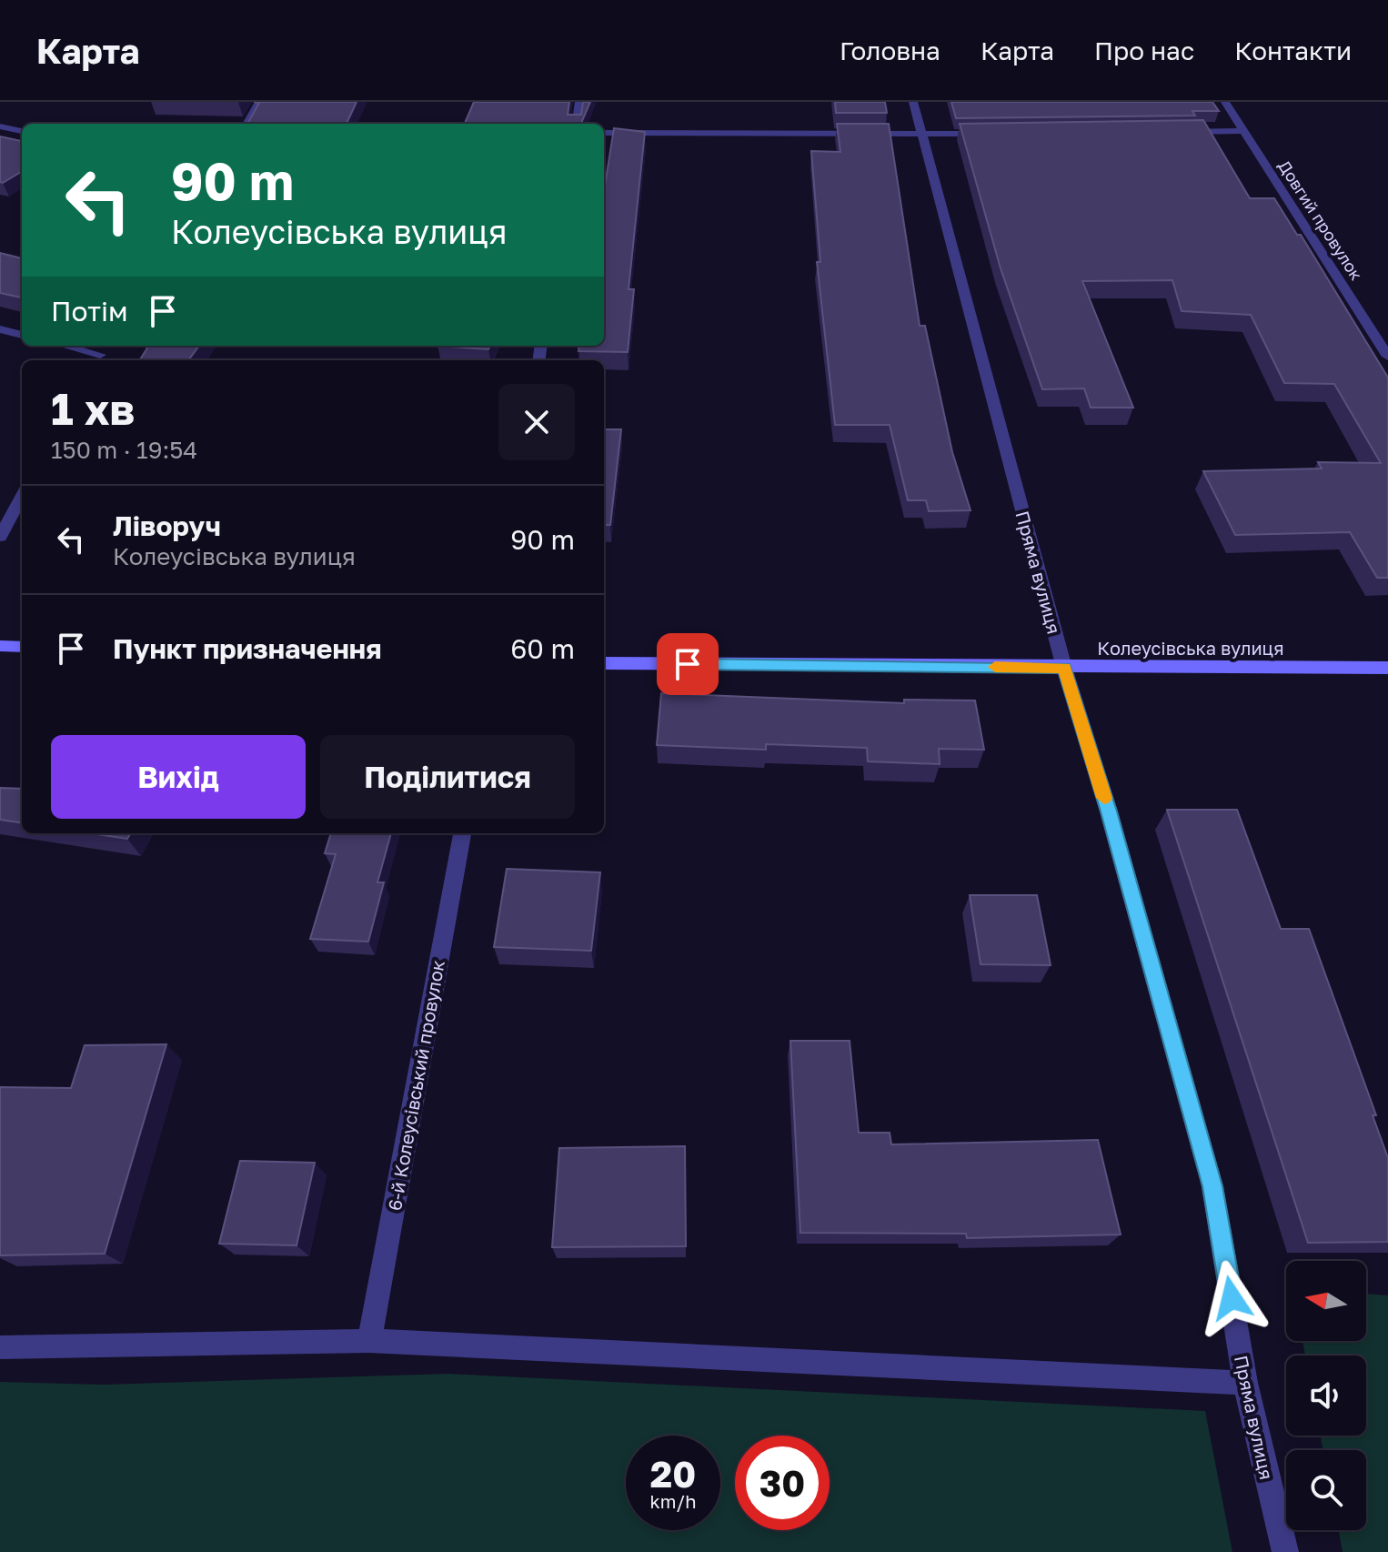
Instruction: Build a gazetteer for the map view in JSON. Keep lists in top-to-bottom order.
{
  "streets": {
    "street": [
      "Довгий провулок",
      "Пряма вулиця",
      "Колеусівська вулиця",
      "6-й Колеусівський провулок"
    ]
  },
  "crossings": [
    ["Пряма вулиця", "Колеусівська вулиця"]
  ],
  "north": "left",
  "page": {
    "header": "Карта",
    "nav": [
      "Головна",
      "Карта",
      "Про нас",
      "Контакти"
    ],
    "turn": ["90 m", "Колеусівська вулиця"],
    "then": "Потім",
    "heading": ["1 хв", "150 m · 19:54"],
    "list": [
      {
        "name": "Ліворуч",
        "note": "Колеусівська вулиця",
        "value": "90 m"
      },
      {
        "name": "Пункт призначення",
        "value": "60 m"
      }
    ],
    "buttons": ["Вихід", "Поділитися"],
    "speed": "20 km/h",
    "limit": "30"
  }
}
